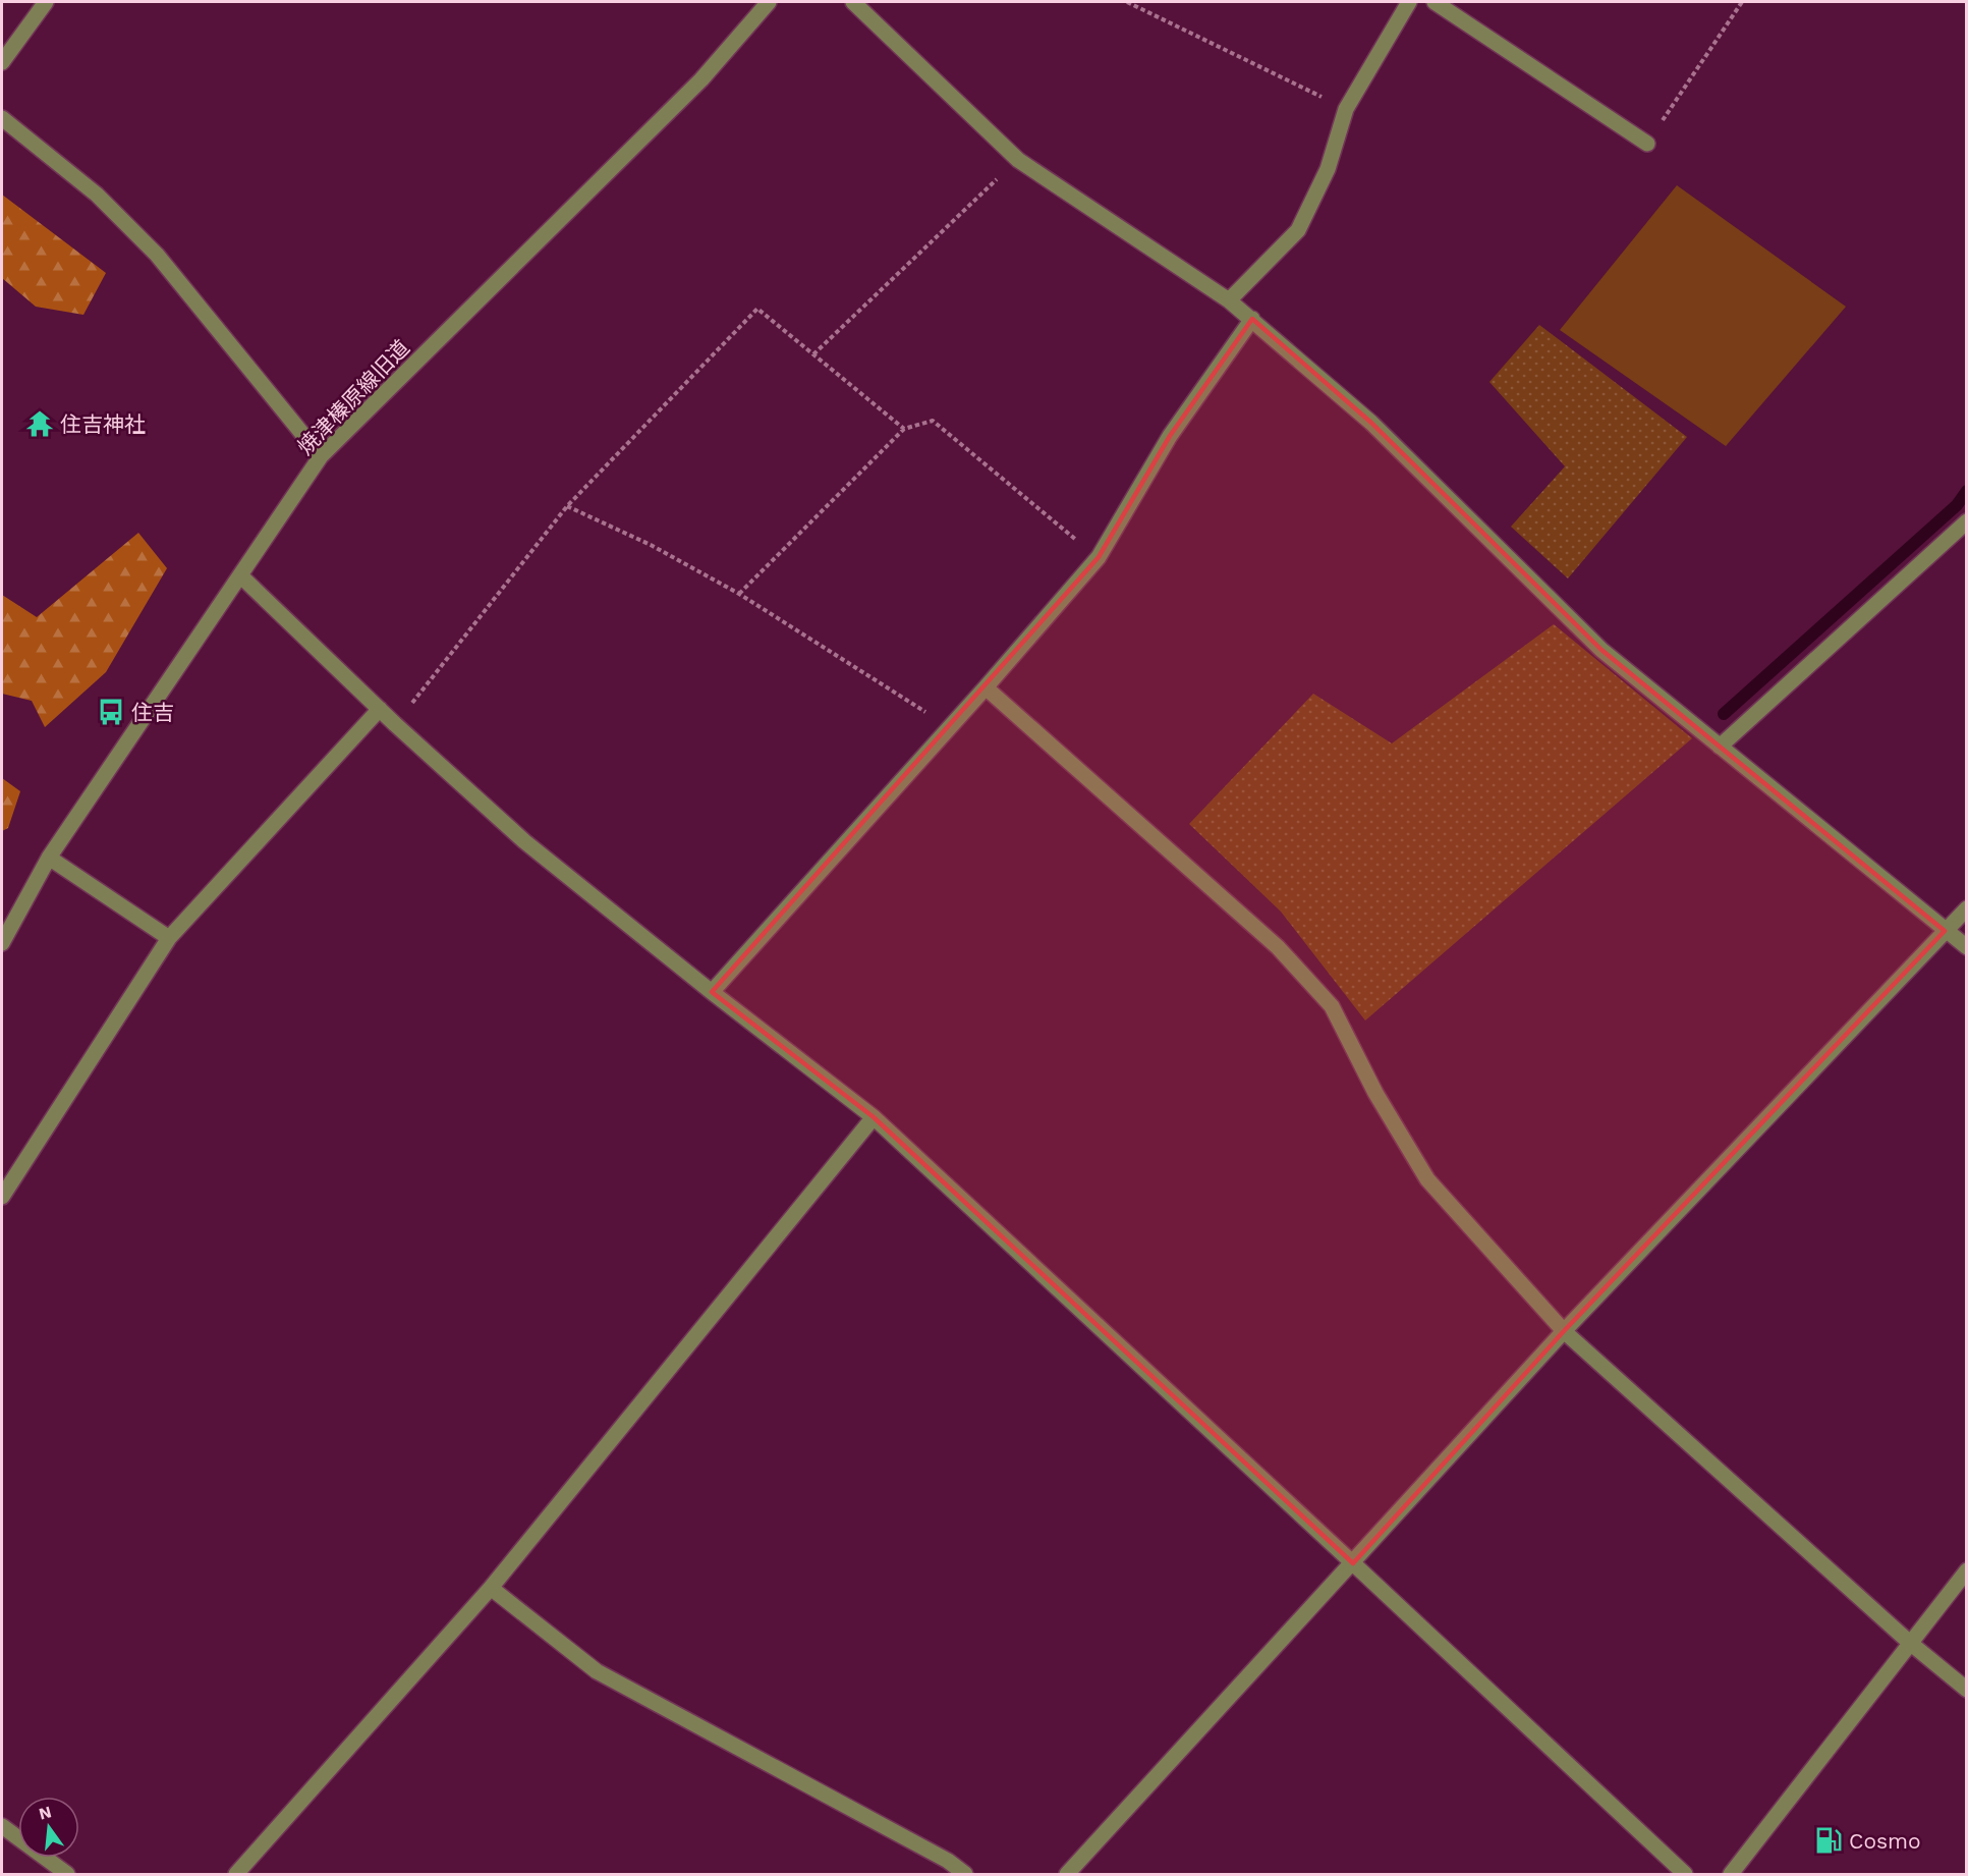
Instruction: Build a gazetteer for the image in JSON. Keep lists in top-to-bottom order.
{
  "streets": {
    "street": ["焼津榛原線旧道"]
  },
  "places": {
    "temple": ["住吉神社"],
    "bus stop": ["住吉"],
    "fuel station": ["Cosmo"]
  },
  "north": "top"
}
